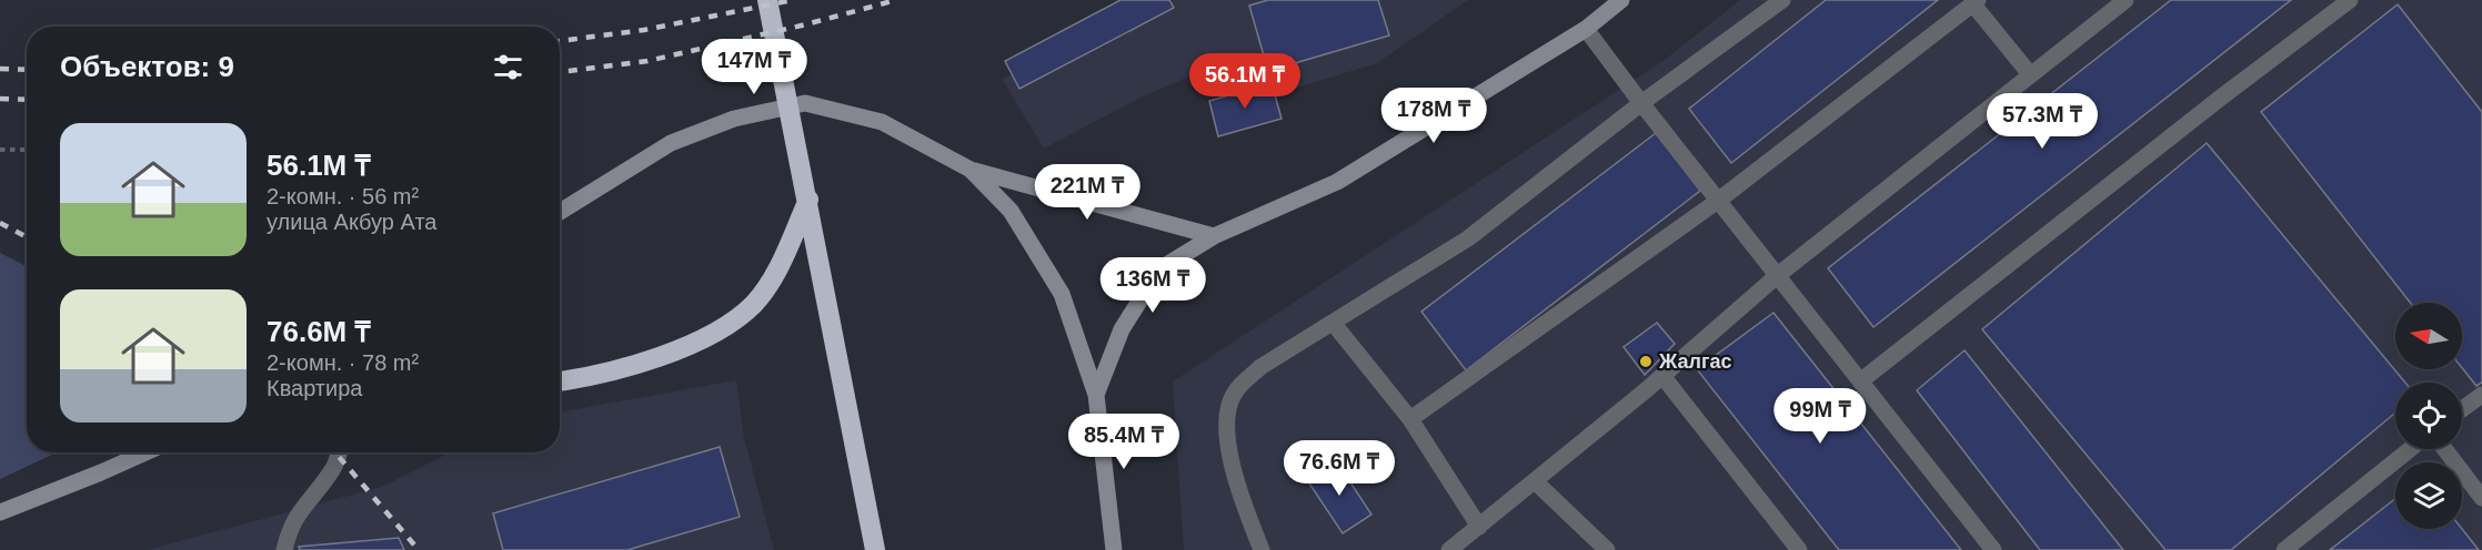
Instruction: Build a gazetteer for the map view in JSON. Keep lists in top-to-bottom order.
{
  "places": ["Жалгас"],
  "north": "left",
  "page": {
    "heading": "Объектов: 9",
    "price": [
      "147M ₸",
      "56.1M ₸",
      "178M ₸",
      "57.3M ₸",
      "221M ₸",
      "136M ₸",
      "99M ₸",
      "85.4M ₸",
      "76.6M ₸"
    ],
    "list": [
      {
        "name": "56.1M ₸",
        "note": "2-комн. · 56 m² · улица Акбур Ата"
      },
      {
        "name": "76.6M ₸",
        "note": "2-комн. · 78 m² · Квартира"
      }
    ]
  }
}
